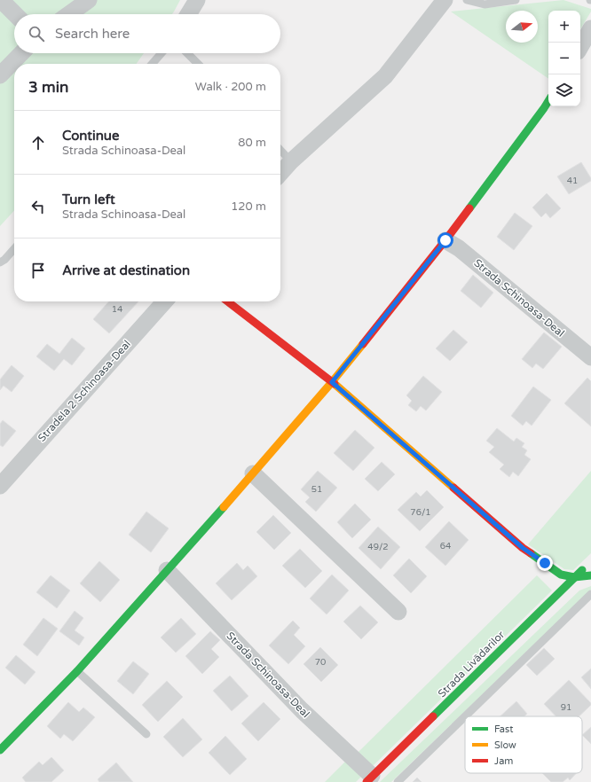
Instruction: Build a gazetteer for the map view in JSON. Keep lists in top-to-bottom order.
{
  "streets": {
    "street": ["Strada Schinoasa-Deal", "Stradela 2 Schinoasa-Deal", "Strada Livădarilor"]
  },
  "crossings": [
    ["Strada Schinoasa-Deal", "Strada Livădarilor"]
  ],
  "house_numbers": [
    "41",
    "14",
    "51",
    "76/1",
    "64",
    "49/2",
    "70",
    "91"
  ],
  "legend": ["Fast", "Slow", "Jam"],
  "north": "right",
  "page": {
    "map_buttons": ["+", "−"],
    "search": "Search here",
    "heading": ["3 min", "Walk · 200 m"],
    "list": [
      ["Continue", "Strada Schinoasa-Deal", "80 m"],
      ["Turn left", "Strada Schinoasa-Deal", "120 m"],
      "Arrive at destination"
    ]
  }
}
